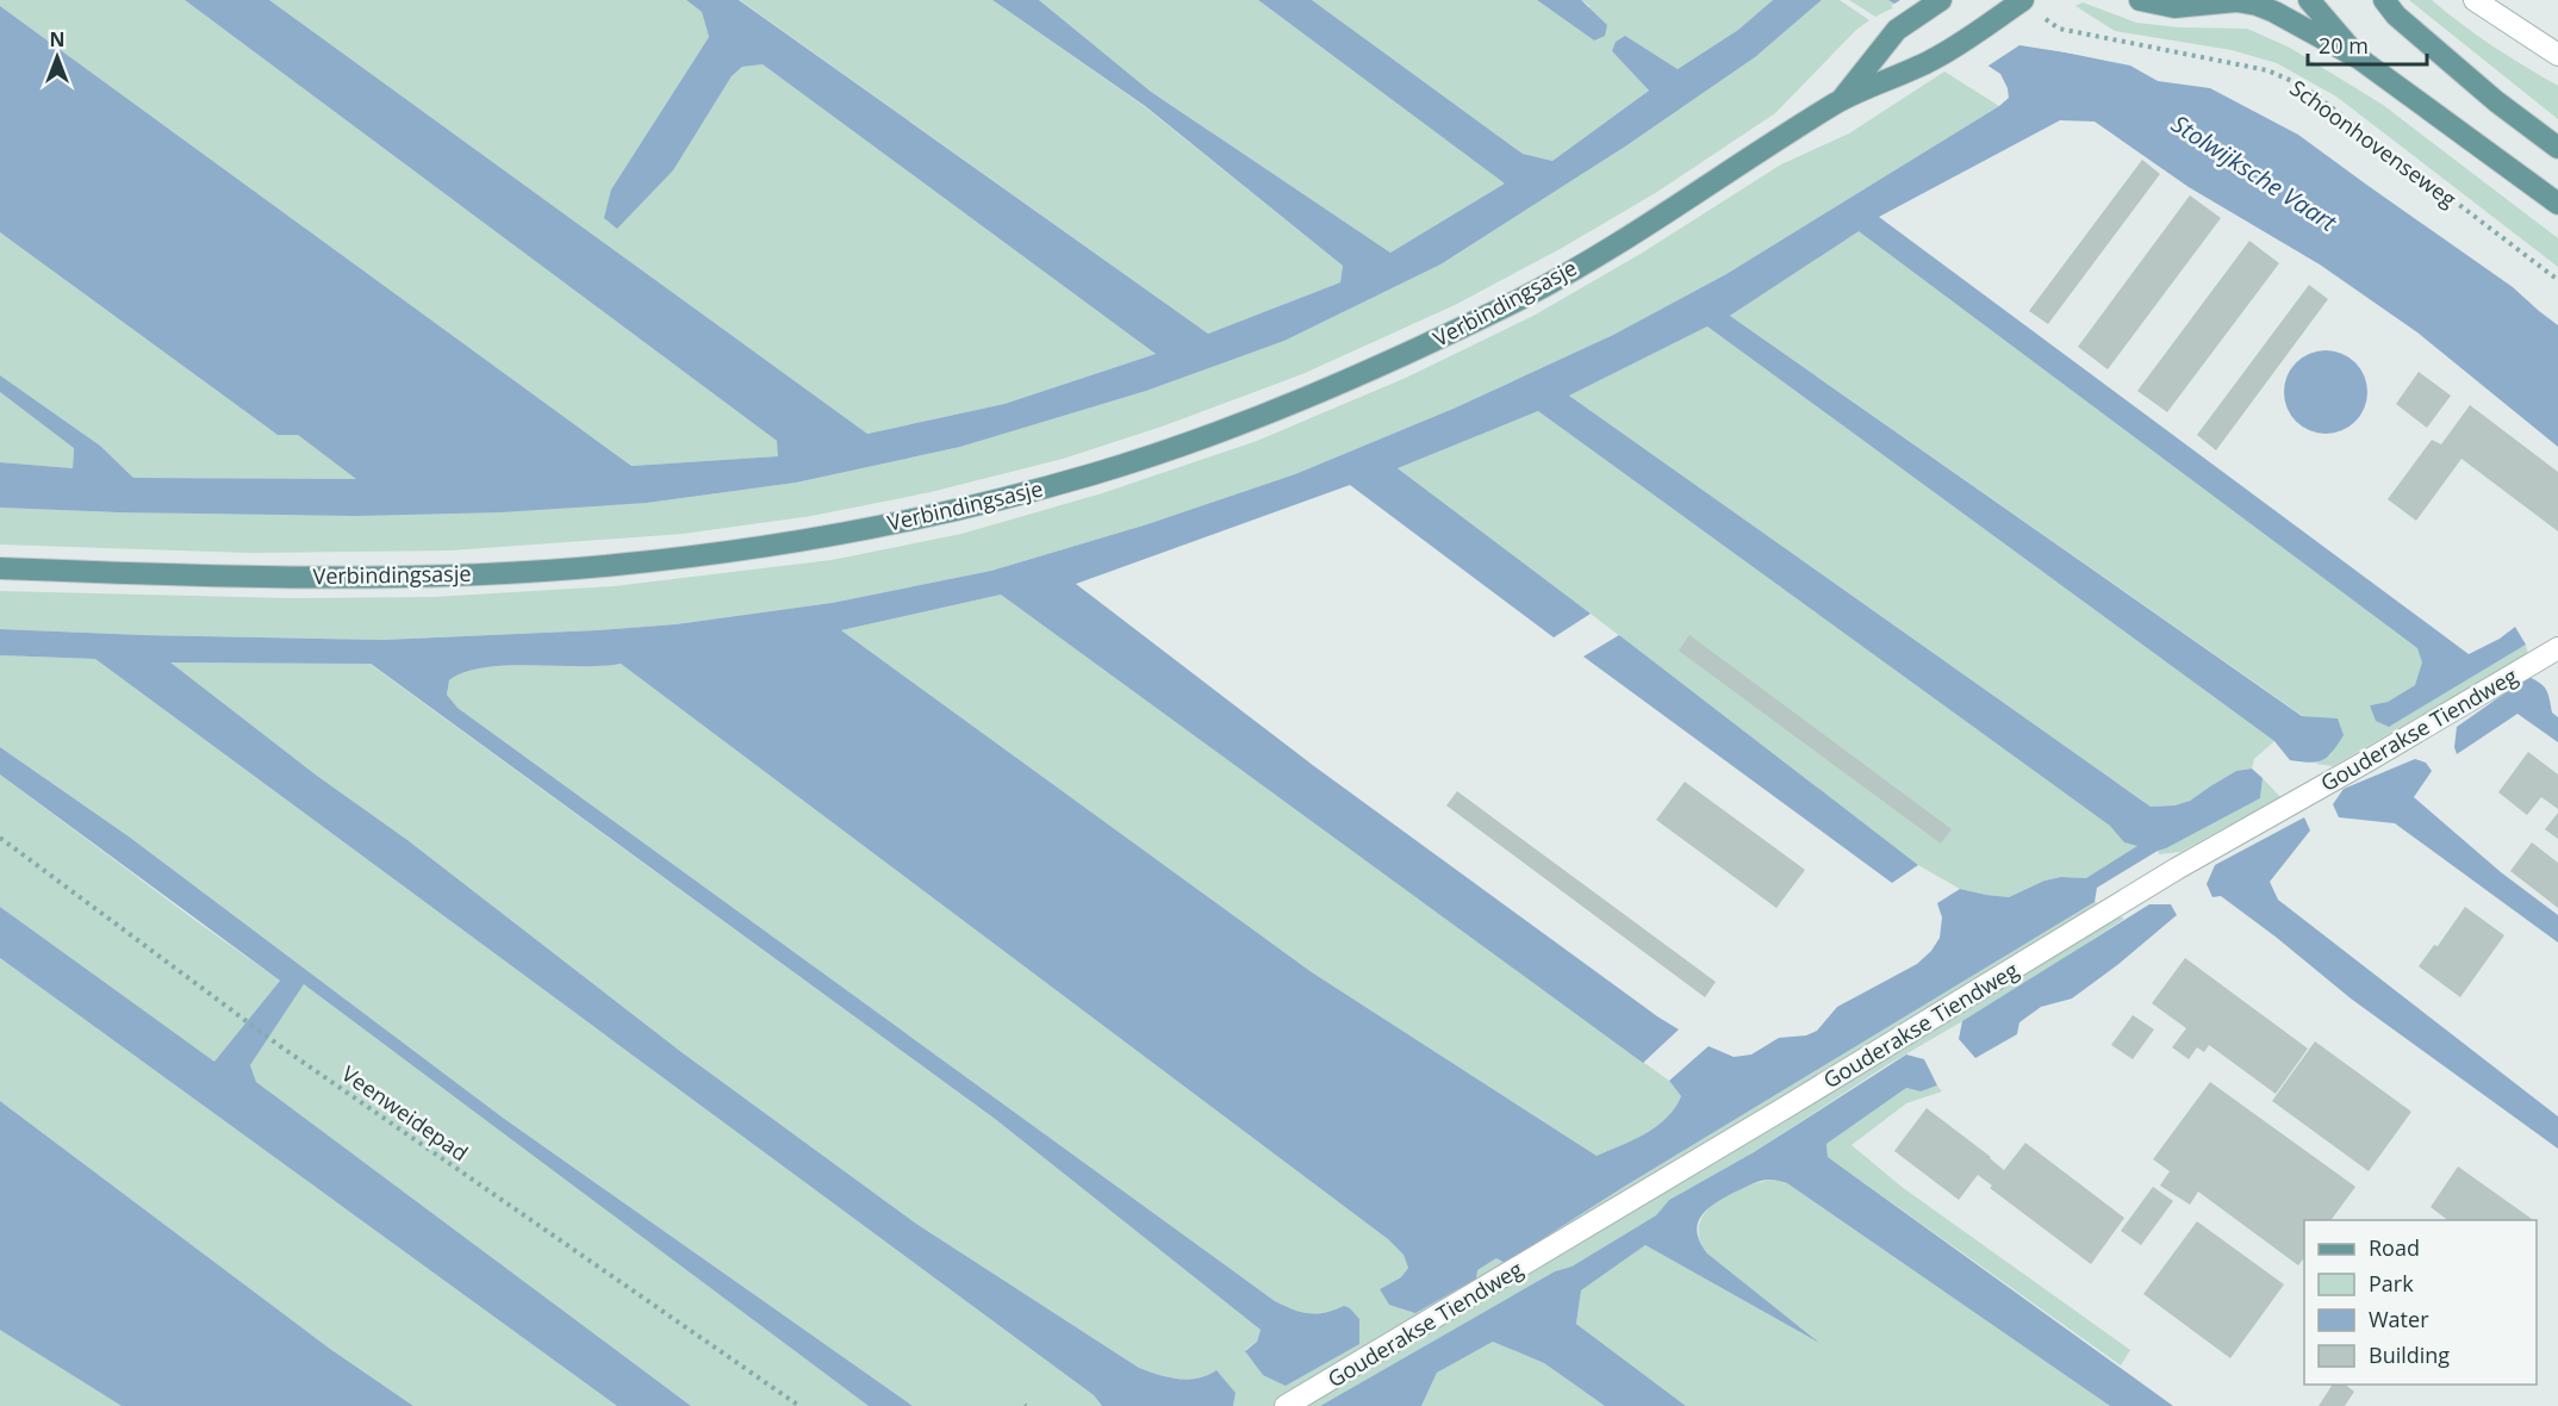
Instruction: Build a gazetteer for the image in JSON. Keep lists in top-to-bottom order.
{
  "streets": {
    "main road": ["Verbindingsasje"],
    "street": ["Gouderakse Tiendweg"],
    "path": ["Schoonhovenseweg", "Veenweidepad"]
  },
  "water": ["Stolwijksche Vaart"],
  "legend": [
    "Road",
    "Park",
    "Water",
    "Building"
  ],
  "scale_bar": "20 m",
  "north": "top"
}
